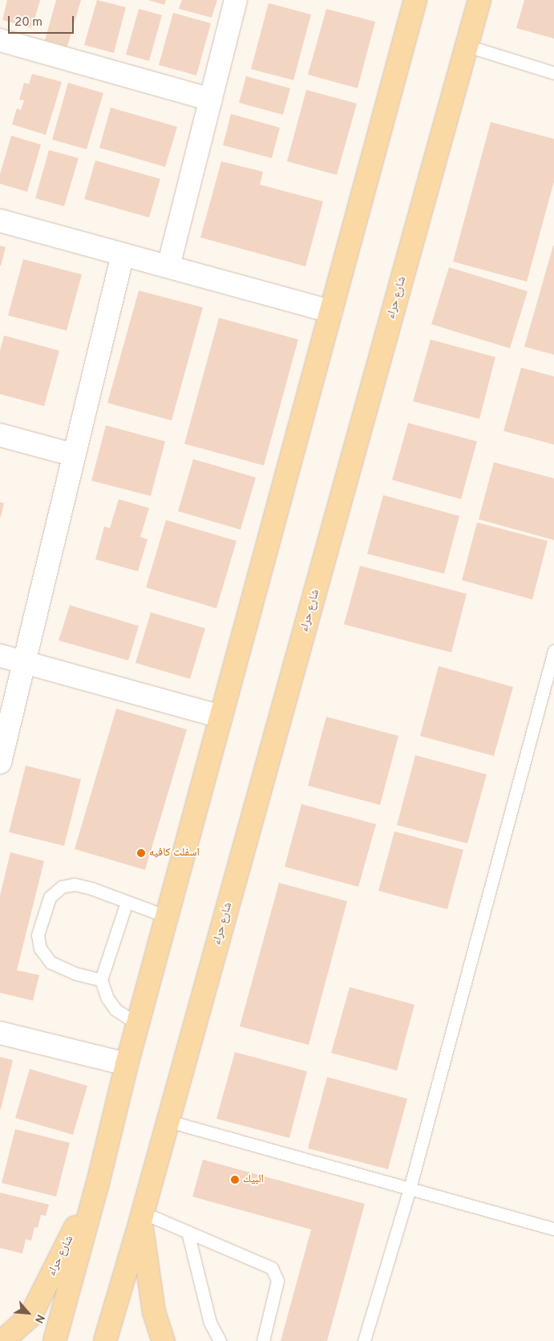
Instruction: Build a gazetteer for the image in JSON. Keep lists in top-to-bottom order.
{
  "streets": {
    "main road": ["شارع حراء"]
  },
  "places": ["اسفلت كافيه", "البيك"],
  "scale_bar": "20 m",
  "north": "bottom right"
}
